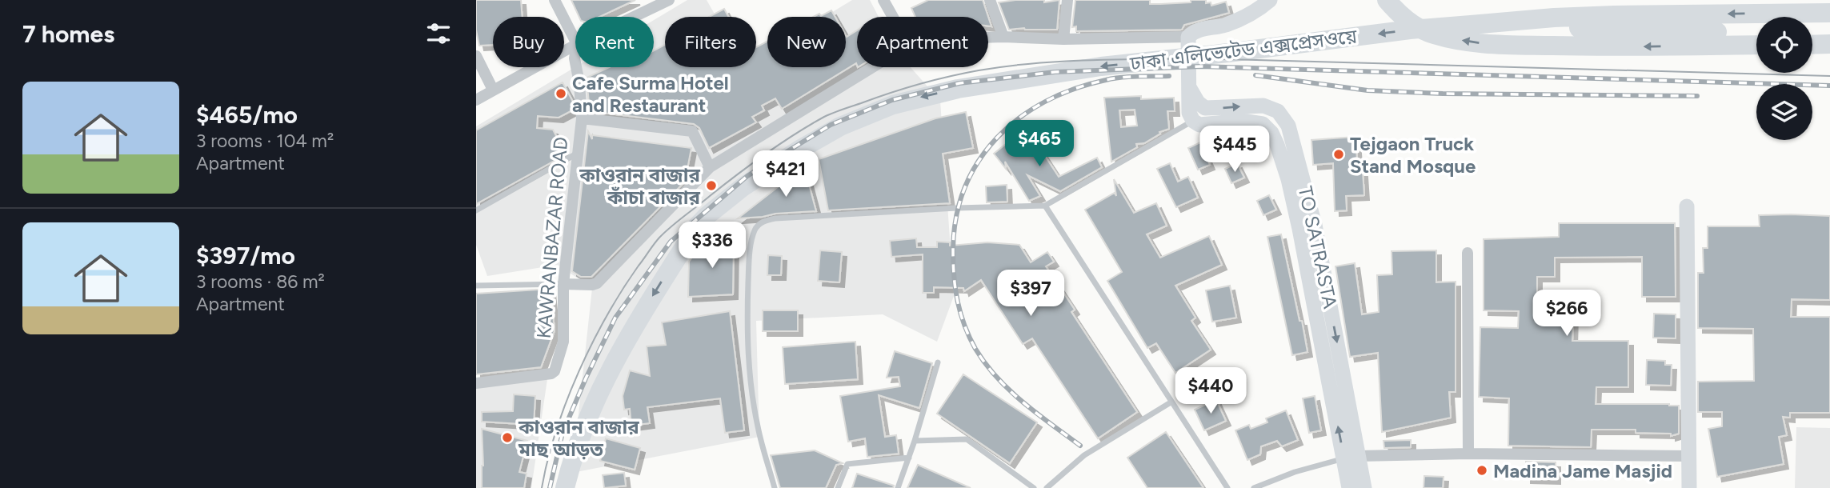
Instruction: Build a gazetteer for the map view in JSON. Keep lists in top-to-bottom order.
{
  "streets": {
    "highway": ["ঢাকা এলিভেটেড এক্সপ্রেসওয়ে"],
    "street": ["KAWRANBAZAR ROAD", "TO SATRASTA"]
  },
  "one_way": ["ঢাকা এলিভেটেড এক্সপ্রেসওয়ে"],
  "places": [
    "Cafe Surma Hotel and Restaurant",
    "Tejgaon Truck Stand Mosque",
    "কাওরান বাজার কাঁচা বাজার",
    "কাওরান বাজার মাছ আড়ত",
    "Madina Jame Masjid"
  ],
  "page": {
    "heading": "7 homes",
    "chip": [
      "Buy",
      "Rent",
      "Filters",
      "New",
      "Apartment"
    ],
    "list": [
      {
        "name": "$465/mo",
        "note": "3 rooms · 104 m² · Apartment"
      },
      {
        "name": "$397/mo",
        "note": "3 rooms · 86 m² · Apartment"
      }
    ],
    "price": [
      "$465",
      "$445",
      "$421",
      "$336",
      "$397",
      "$266",
      "$440"
    ]
  }
}
